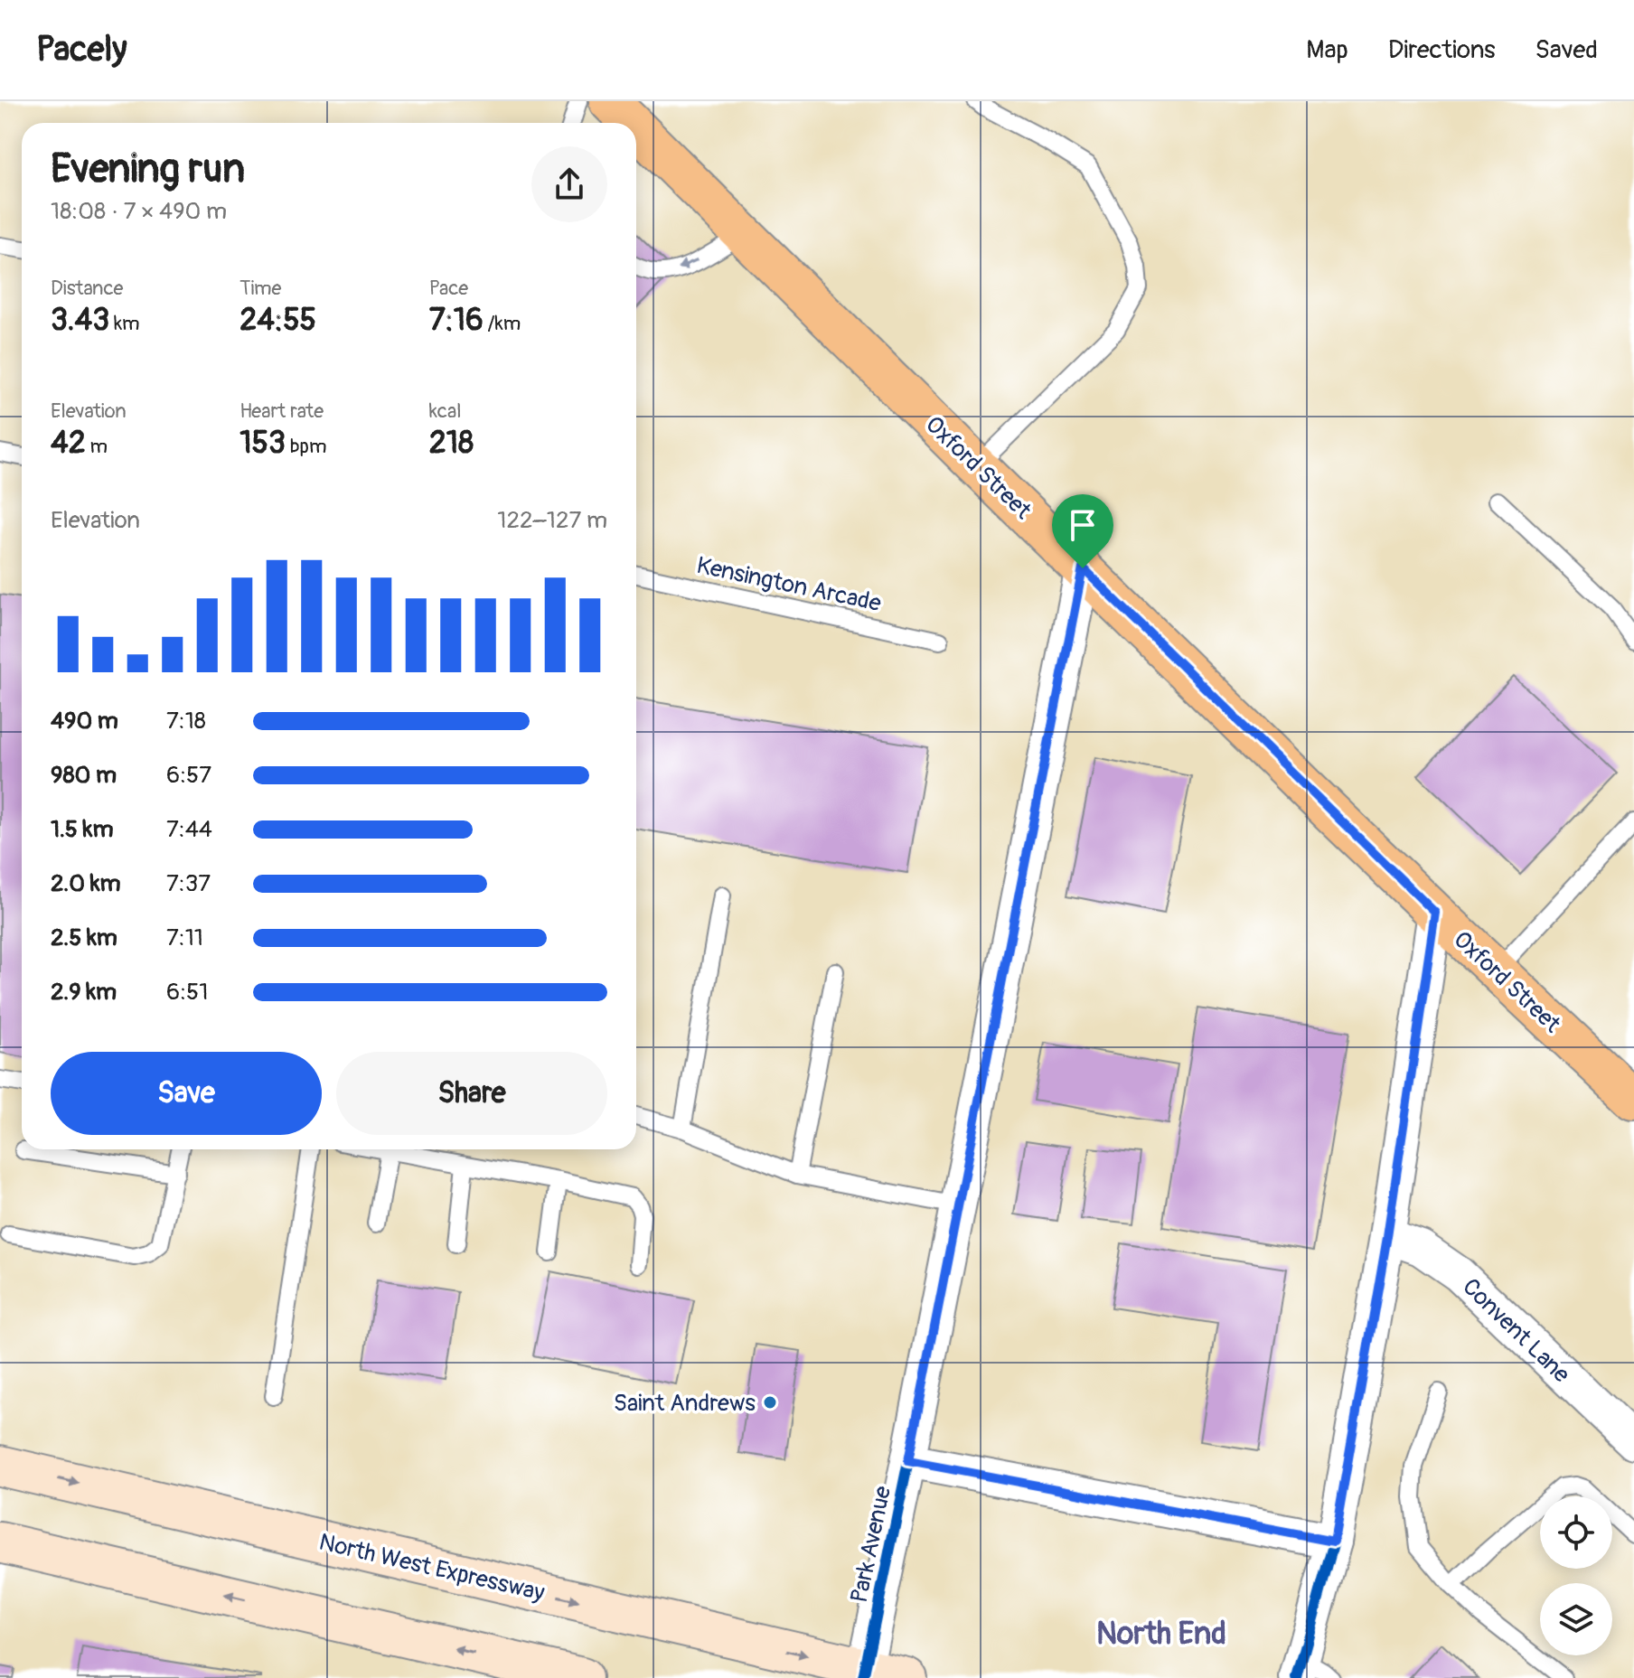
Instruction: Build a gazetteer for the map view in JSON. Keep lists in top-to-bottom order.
{
  "streets": {
    "main road": ["Oxford Street", "North West Expressway"],
    "street": ["Convent Lane", "Park Avenue"],
    "lane": ["Kensington Arcade"]
  },
  "crossings": [
    ["Oxford Street", "Park Avenue"],
    ["Park Avenue", "North West Expressway"]
  ],
  "districts": ["North End"],
  "places": ["Saint Andrews"],
  "page": {
    "header": "Pacely",
    "nav": ["Map", "Directions", "Saved"],
    "heading": ["Evening run", "18:08 · 7 × 490 m"],
    "stats": [
      ["Distance", "3.43 km"],
      ["Time", "24:55"],
      ["Pace", "7:16 /km"],
      ["Elevation", "42 m"],
      ["Heart rate", "153 bpm"],
      ["kcal", "218"]
    ],
    "chart": ["Elevation", "122–127 m"],
    "list": [
      {
        "name": "490 m",
        "note": "7:18"
      },
      {
        "name": "980 m",
        "note": "6:57"
      },
      {
        "name": "1.5 km",
        "note": "7:44"
      },
      {
        "name": "2.0 km",
        "note": "7:37"
      },
      {
        "name": "2.5 km",
        "note": "7:11"
      },
      {
        "name": "2.9 km",
        "note": "6:51"
      }
    ],
    "buttons": ["Save", "Share"]
  }
}
